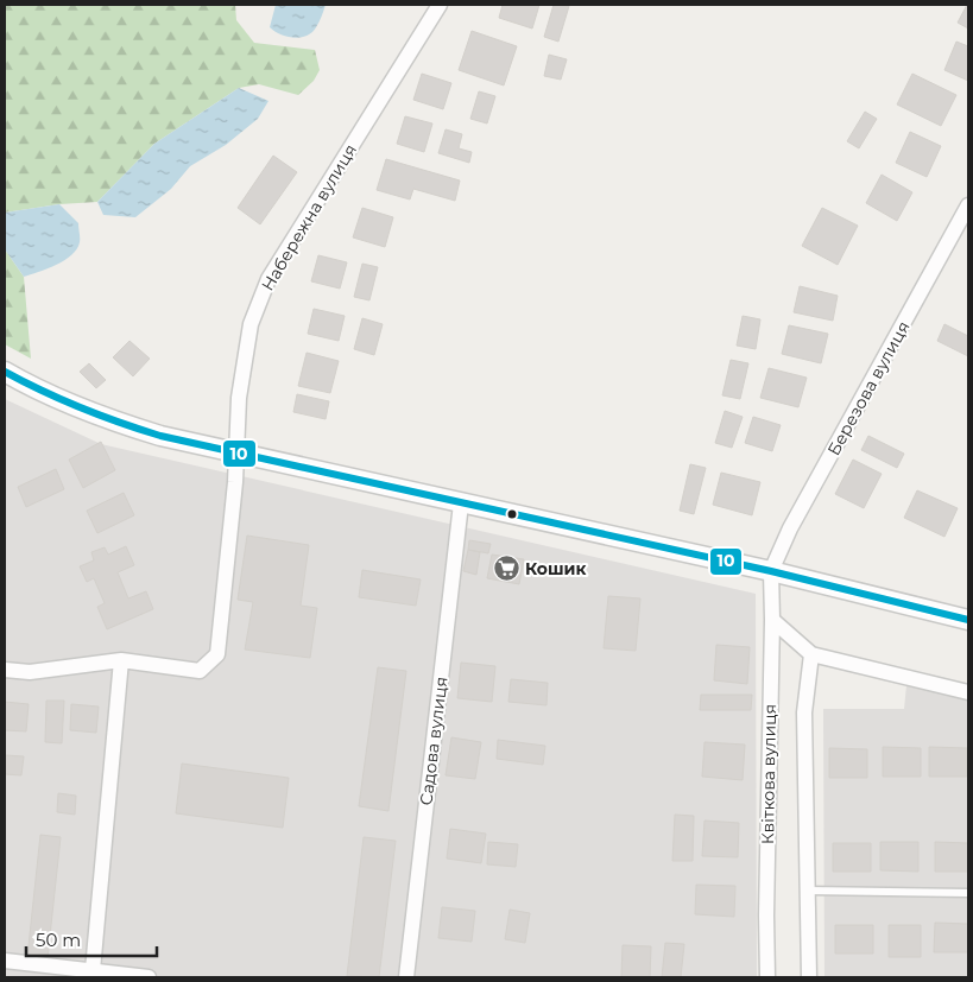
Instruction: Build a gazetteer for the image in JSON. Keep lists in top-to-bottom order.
{
  "streets": {
    "street": [
      "Набережна вулиця",
      "Березова вулиця",
      "Садова вулиця",
      "Квіткова вулиця"
    ]
  },
  "crossings": [
    ["Березова вулиця", "Квіткова вулиця"]
  ],
  "places": {
    "supermarket": ["Кошик"]
  },
  "lines": ["transit line 10"],
  "scale_bar": "50 m"
}
